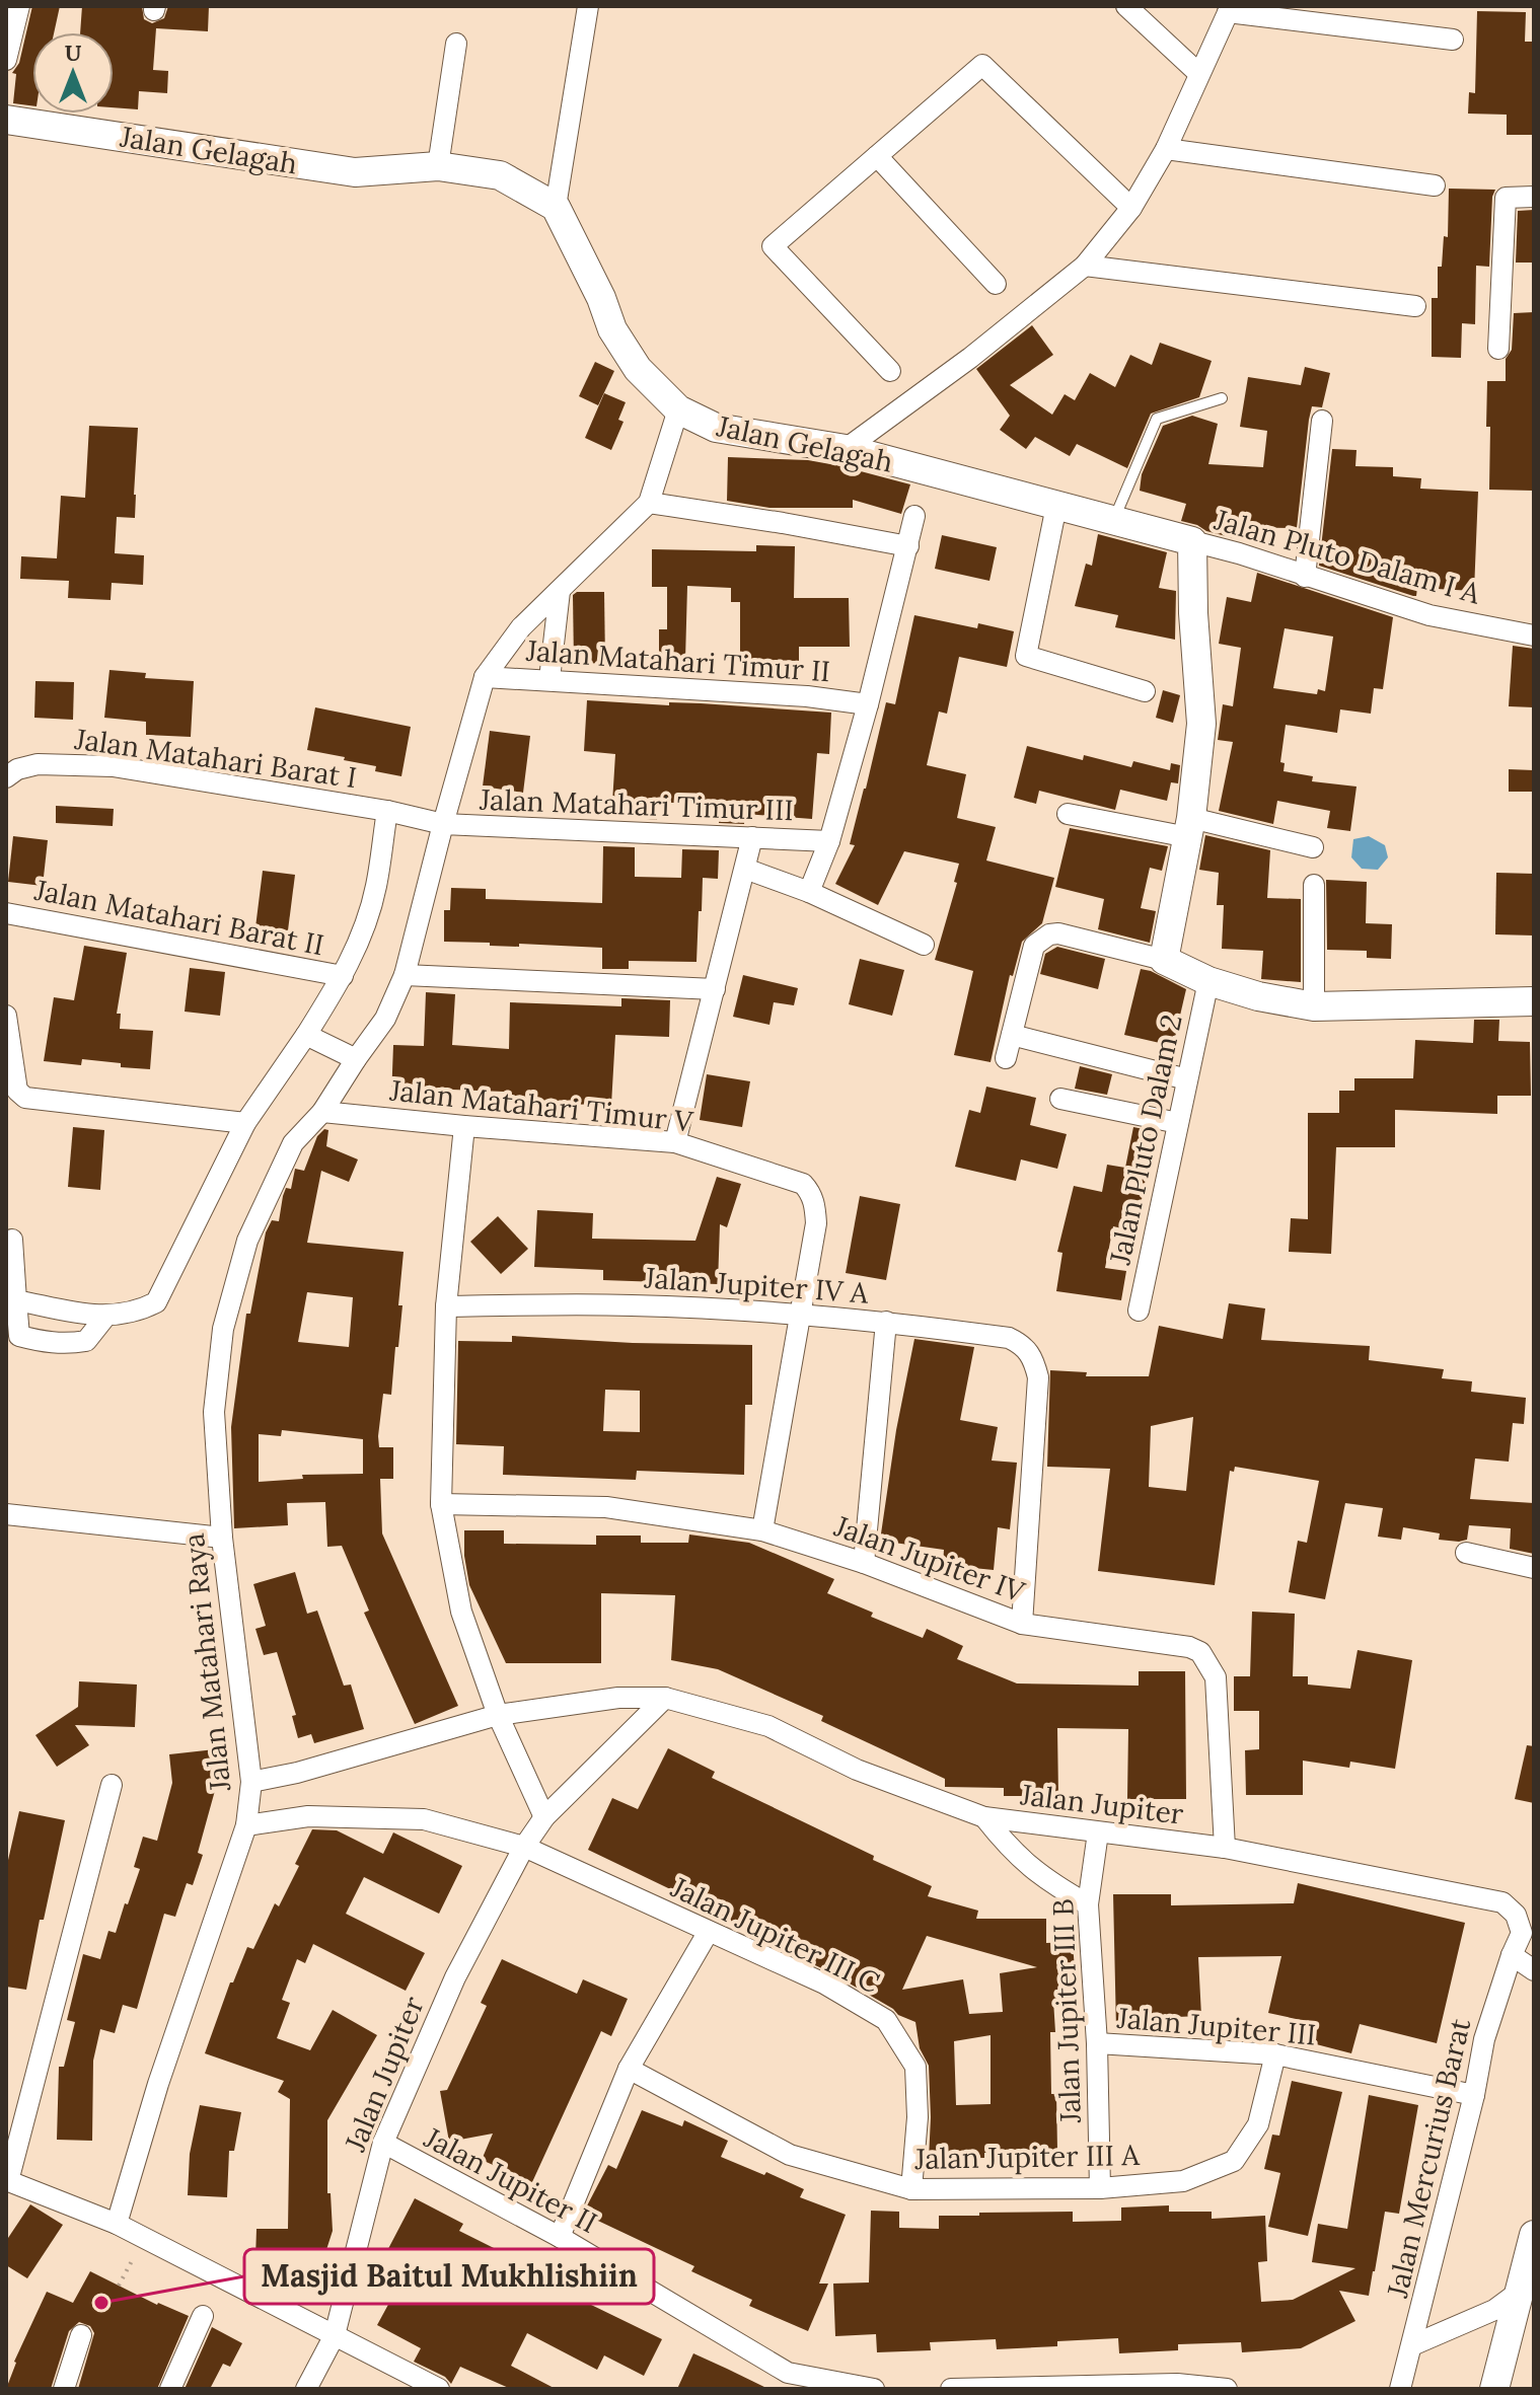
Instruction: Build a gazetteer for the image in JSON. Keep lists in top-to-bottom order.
{
  "streets": {
    "street": [
      "Jalan Gelagah",
      "Jalan Pluto Dalam I A",
      "Jalan Matahari Timur II",
      "Jalan Matahari Barat I",
      "Jalan Matahari Timur III",
      "Jalan Matahari Barat II",
      "Jalan Matahari Timur V",
      "Jalan Pluto Dalam 2",
      "Jalan Jupiter IV A",
      "Jalan Jupiter IV",
      "Jalan Matahari Raya",
      "Jalan Jupiter",
      "Jalan Jupiter III C",
      "Jalan Jupiter III B",
      "Jalan Jupiter III",
      "Jalan Jupiter III A",
      "Jalan Mercurius Barat",
      "Jalan Jupiter II"
    ]
  },
  "crossings": [
    ["Jalan Gelagah", "Jalan Pluto Dalam I A"],
    ["Jalan Gelagah", "Jalan Matahari Raya"],
    ["Jalan Matahari Timur II", "Jalan Matahari Raya"],
    ["Jalan Matahari Timur III", "Jalan Matahari Raya"],
    ["Jalan Matahari Timur V", "Jalan Jupiter IV A"],
    ["Jalan Matahari Timur V", "Jalan Matahari Raya"],
    ["Jalan Jupiter IV A", "Jalan Jupiter IV"],
    ["Jalan Jupiter IV", "Jalan Jupiter"],
    ["Jalan Matahari Raya", "Jalan Jupiter"],
    ["Jalan Jupiter", "Jalan Jupiter III C"],
    ["Jalan Jupiter", "Jalan Jupiter III B"],
    ["Jalan Jupiter", "Jalan Mercurius Barat"],
    ["Jalan Jupiter", "Jalan Jupiter II"],
    ["Jalan Jupiter III C", "Jalan Jupiter III A"],
    ["Jalan Jupiter III B", "Jalan Jupiter III"],
    ["Jalan Jupiter III B", "Jalan Jupiter III A"],
    ["Jalan Jupiter III", "Jalan Jupiter III A"],
    ["Jalan Jupiter III", "Jalan Mercurius Barat"]
  ],
  "places": ["Masjid Baitul Mukhlishiin"],
  "north": "top"
}
